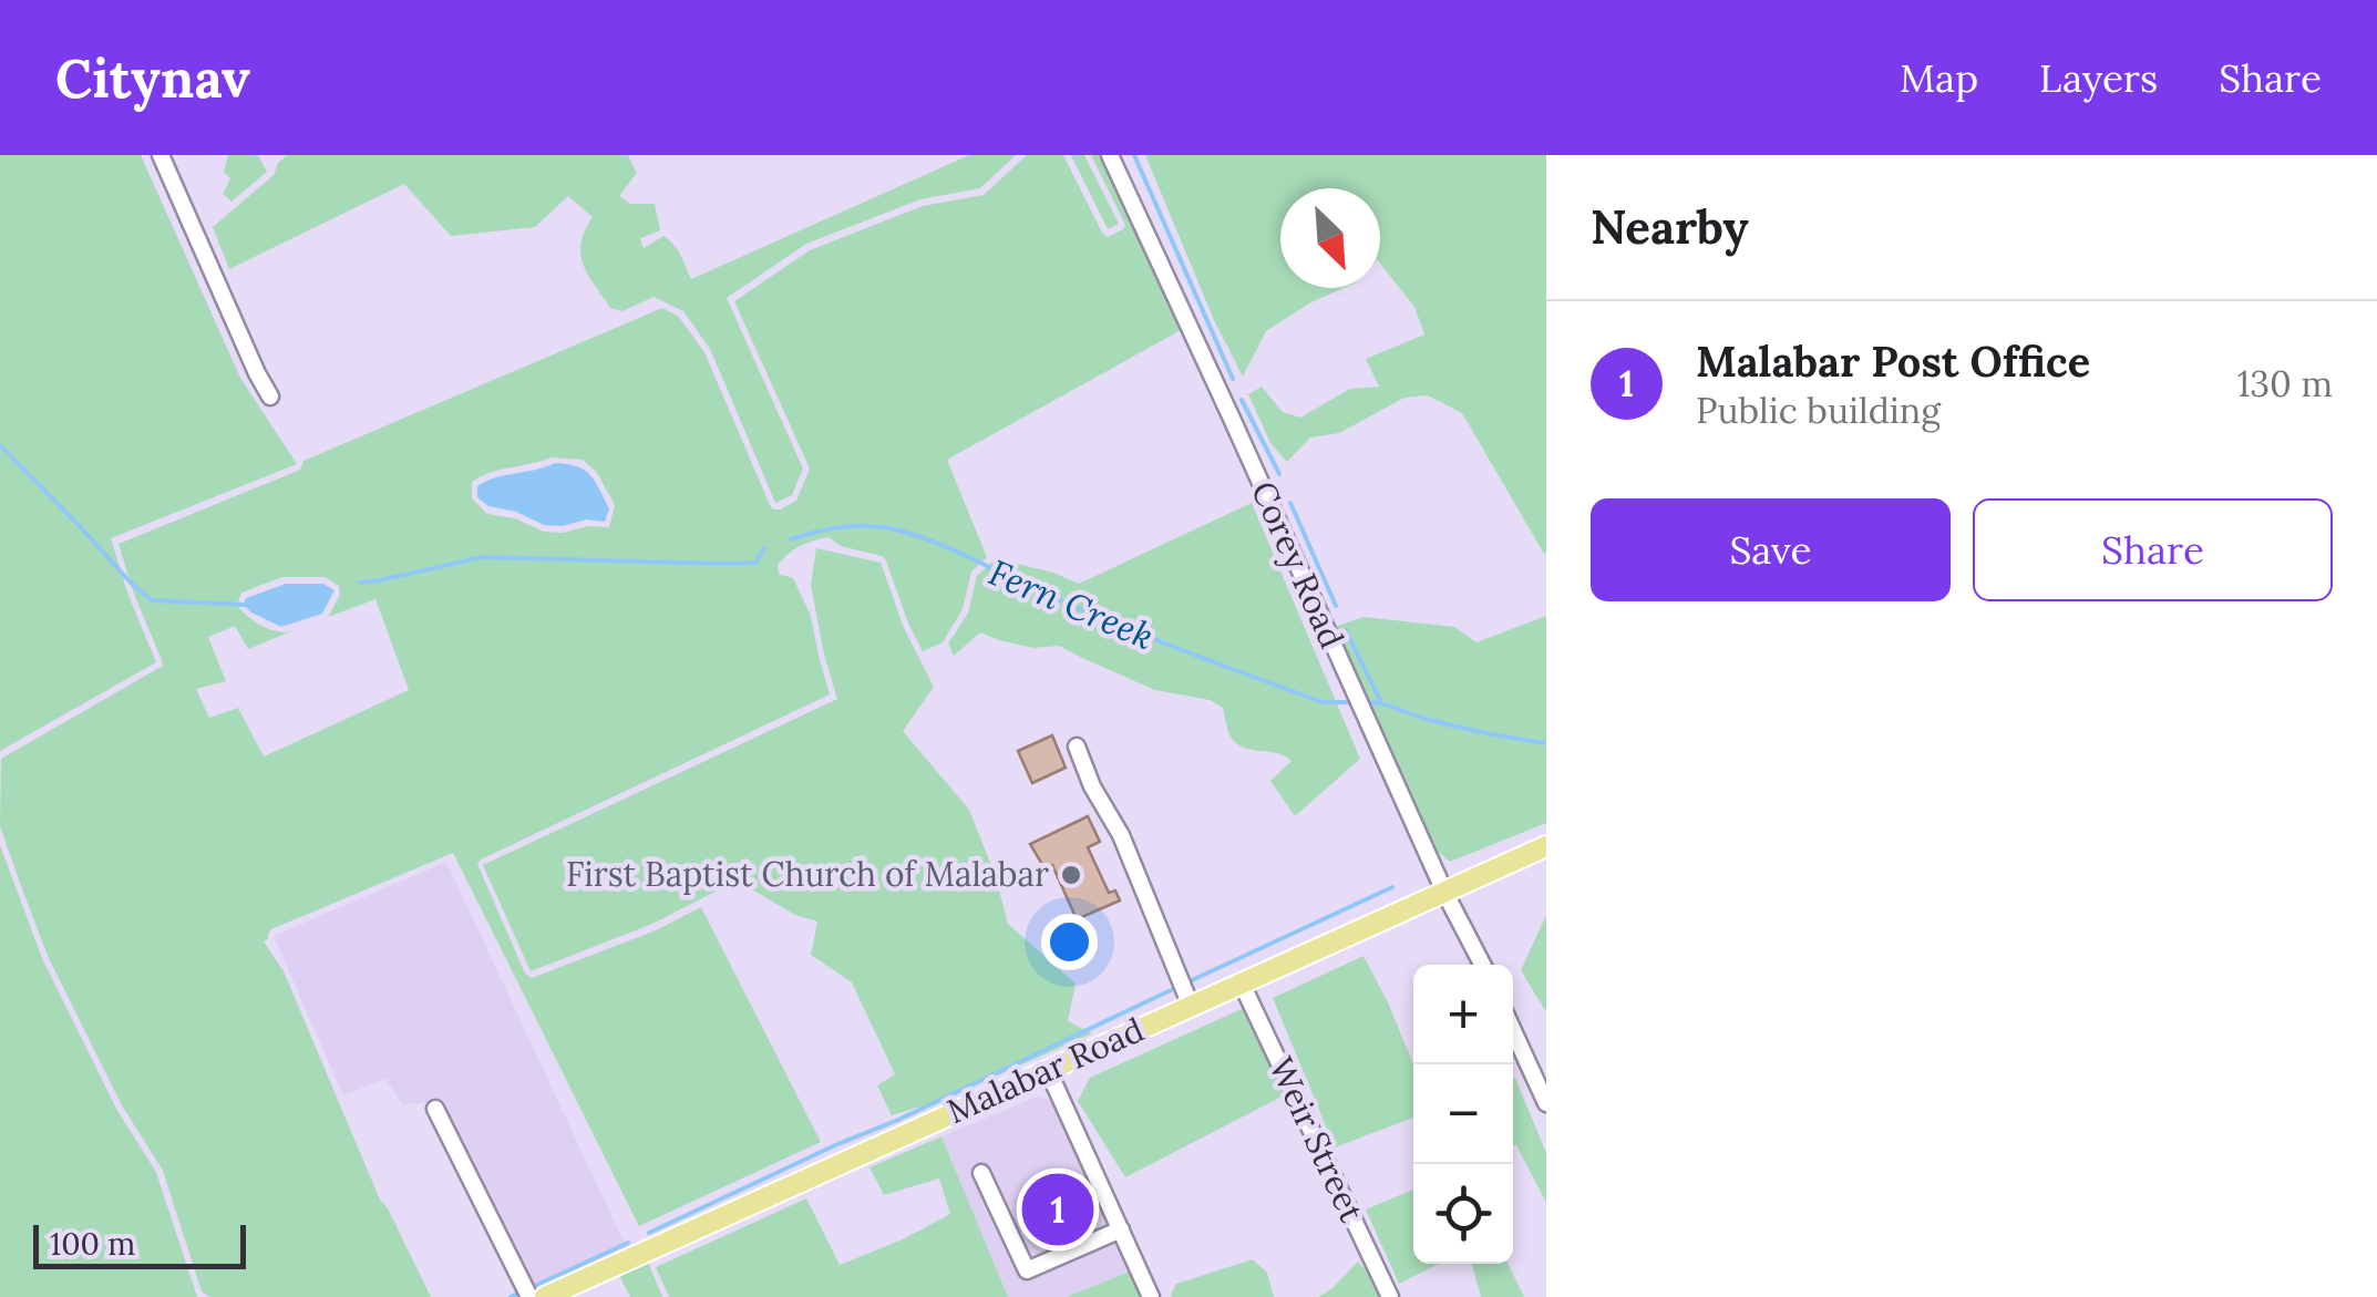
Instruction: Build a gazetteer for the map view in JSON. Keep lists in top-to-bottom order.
{
  "streets": {
    "main road": ["Malabar Road"],
    "street": ["Corey Road", "Weir Street"]
  },
  "crossings": [
    ["Corey Road", "Malabar Road"],
    ["Malabar Road", "Weir Street"]
  ],
  "water": ["Fern Creek"],
  "places": ["First Baptist Church of Malabar"],
  "scale_bar": "100 m",
  "north": "bottom right",
  "page": {
    "header": "Citynav",
    "nav": ["Map", "Layers", "Share"],
    "heading": "Nearby",
    "list": [
      {
        "mark": "1",
        "name": "Malabar Post Office",
        "note": "Public building",
        "value": "130 m"
      }
    ],
    "buttons": ["Save", "Share"],
    "map_buttons": ["+", "−"],
    "pins": "1",
    "scale": "100 m"
  }
}
